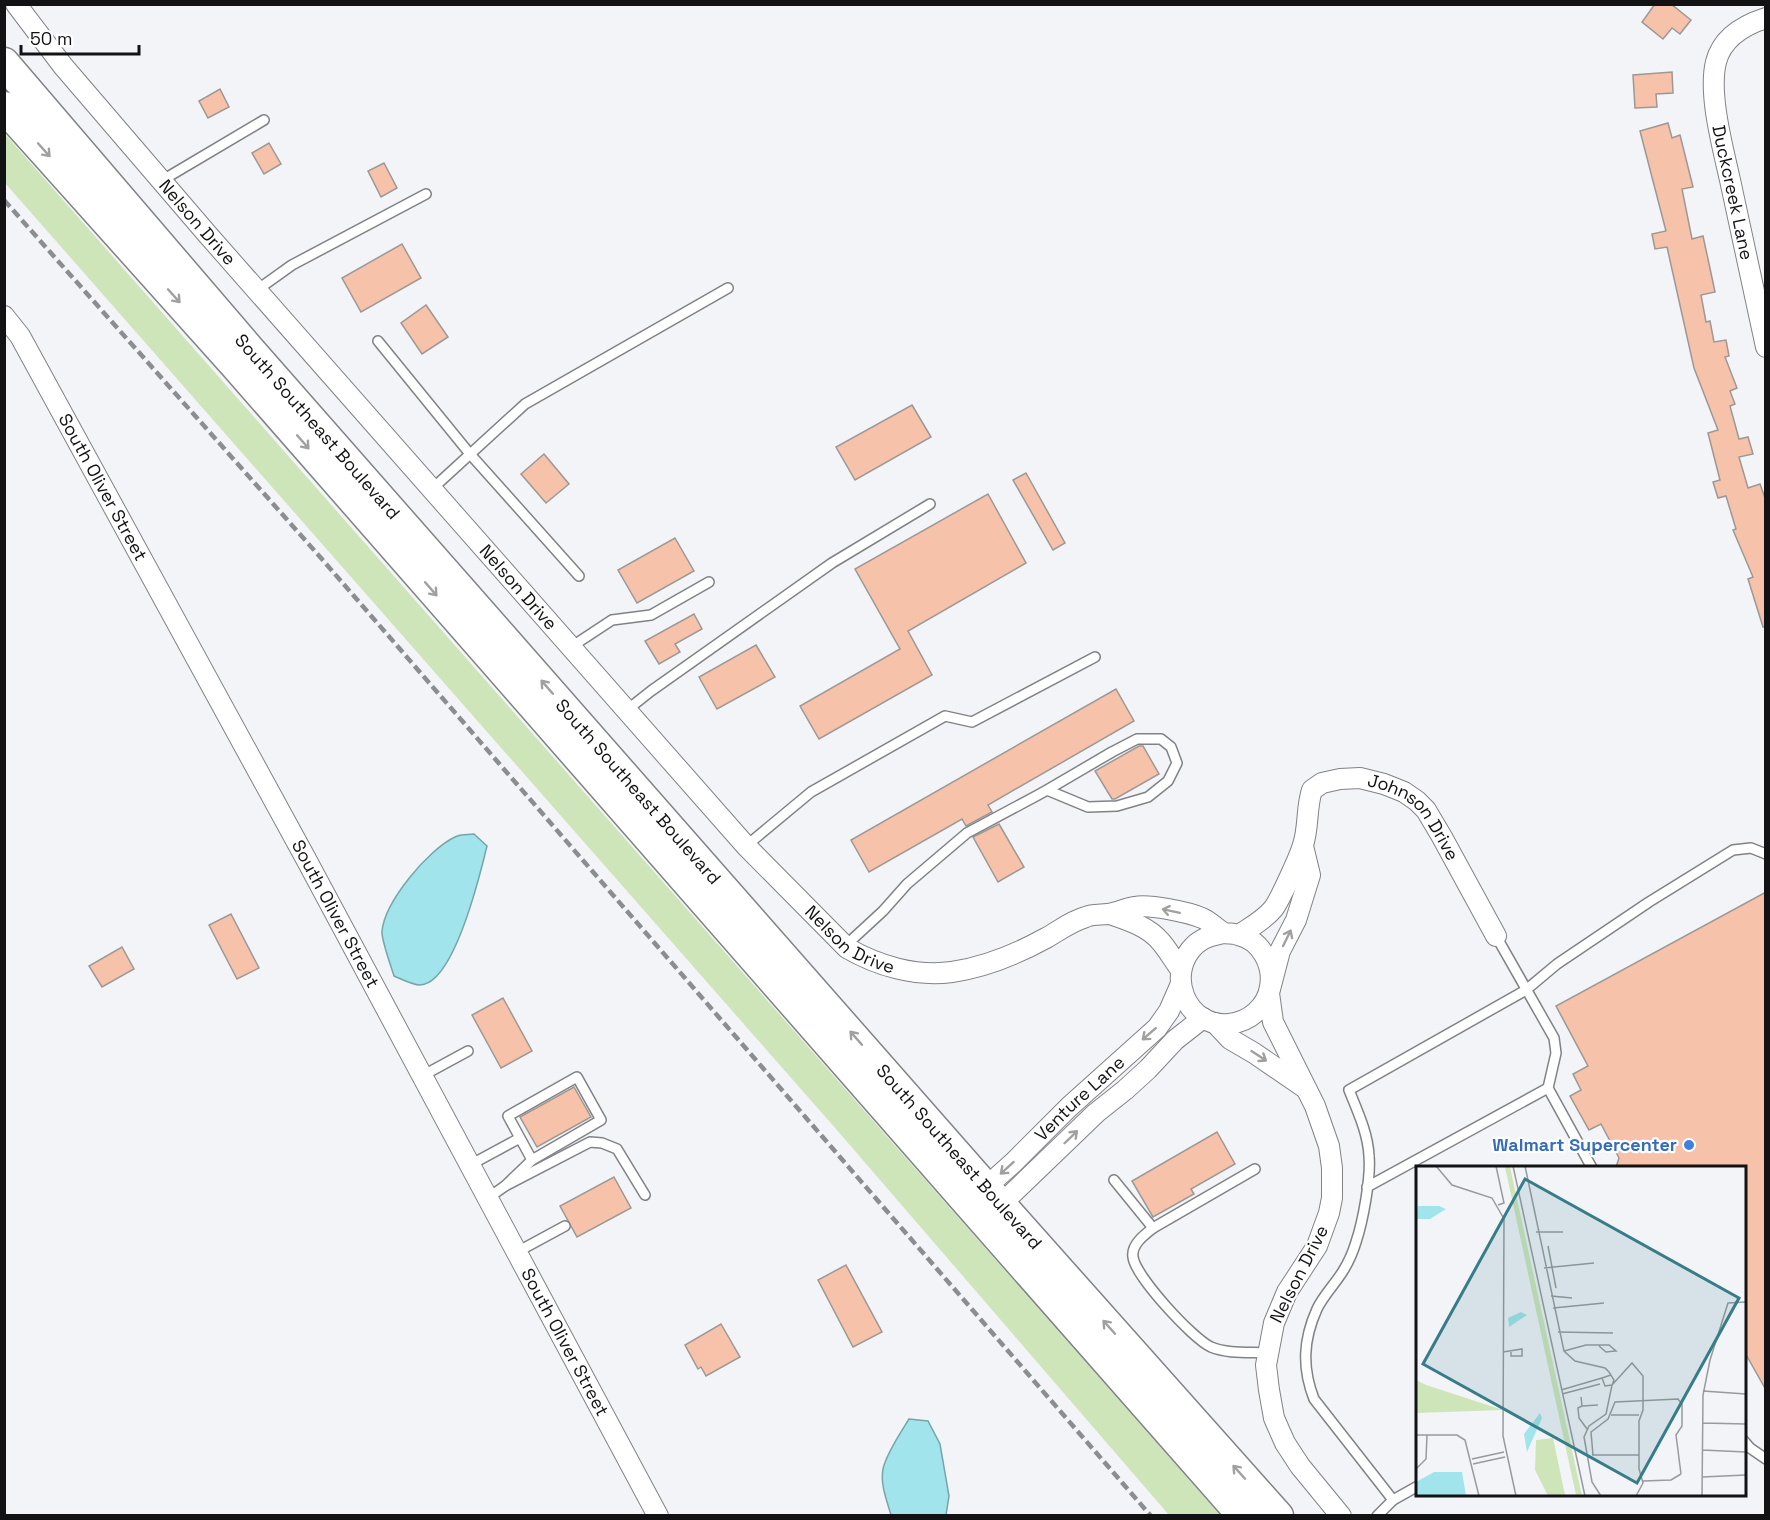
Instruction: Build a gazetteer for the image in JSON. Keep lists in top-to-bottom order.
{
  "streets": {
    "main road": ["South Southeast Boulevard"],
    "street": [
      "Duckcreek Lane",
      "Nelson Drive",
      "South Oliver Street",
      "Johnson Drive",
      "Venture Lane"
    ]
  },
  "crossings": [
    ["Nelson Drive", "Venture Lane"],
    ["South Southeast Boulevard", "Venture Lane"]
  ],
  "places": ["Walmart Supercenter"],
  "scale_bar": "50 m"
}
